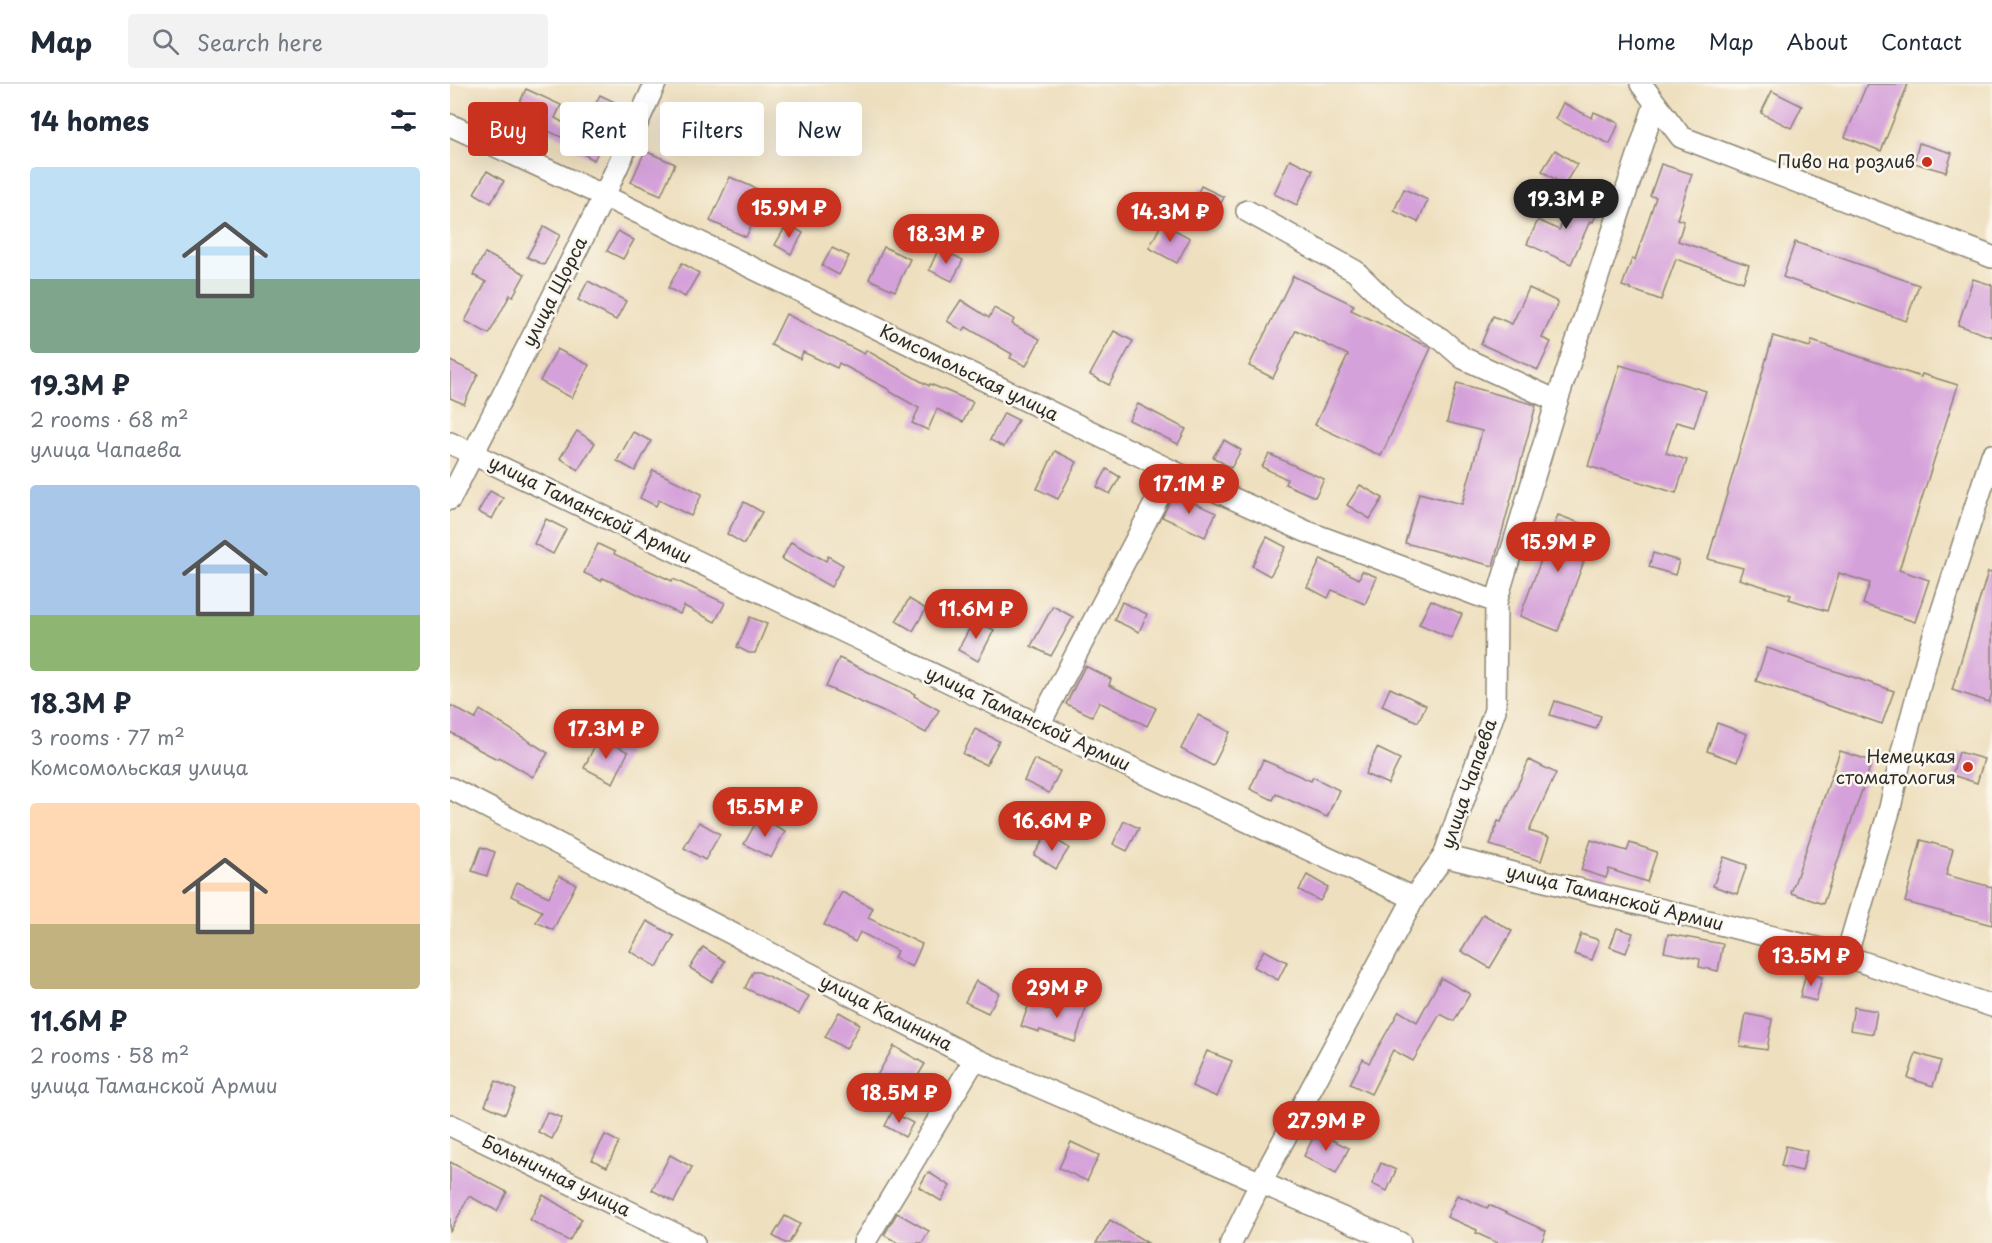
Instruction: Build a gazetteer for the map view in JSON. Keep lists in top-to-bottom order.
{
  "streets": {
    "street": [
      "улица Щорса",
      "Комсомольская улица",
      "улица Таманской Армии",
      "улица Чапаева",
      "улица Калинина",
      "Больничная улица"
    ]
  },
  "crossings": [
    ["улица Щорса", "Комсомольская улица"],
    ["улица Щорса", "улица Таманской Армии"],
    ["Комсомольская улица", "улица Чапаева"],
    ["улица Таманской Армии", "улица Чапаева"],
    ["улица Чапаева", "улица Калинина"]
  ],
  "places": ["Пиво на розлив", "Немецкая стоматология"],
  "page": {
    "header": "Map",
    "search": "Search here",
    "nav": [
      "Home",
      "Map",
      "About",
      "Contact"
    ],
    "heading": "14 homes",
    "chip": [
      "Buy",
      "Rent",
      "Filters",
      "New"
    ],
    "list": [
      {
        "name": "19.3M ₽",
        "note": "2 rooms · 68 m² · улица Чапаева"
      },
      {
        "name": "18.3M ₽",
        "note": "3 rooms · 77 m² · Комсомольская улица"
      },
      {
        "name": "11.6M ₽",
        "note": "2 rooms · 58 m² · улица Таманской Армии"
      }
    ],
    "price": [
      "19.3M ₽",
      "15.9M ₽",
      "14.3M ₽",
      "18.3M ₽",
      "17.1M ₽",
      "15.9M ₽",
      "11.6M ₽",
      "17.3M ₽",
      "15.5M ₽",
      "16.6M ₽",
      "13.5M ₽",
      "29M ₽",
      "18.5M ₽",
      "27.9M ₽"
    ]
  }
}
